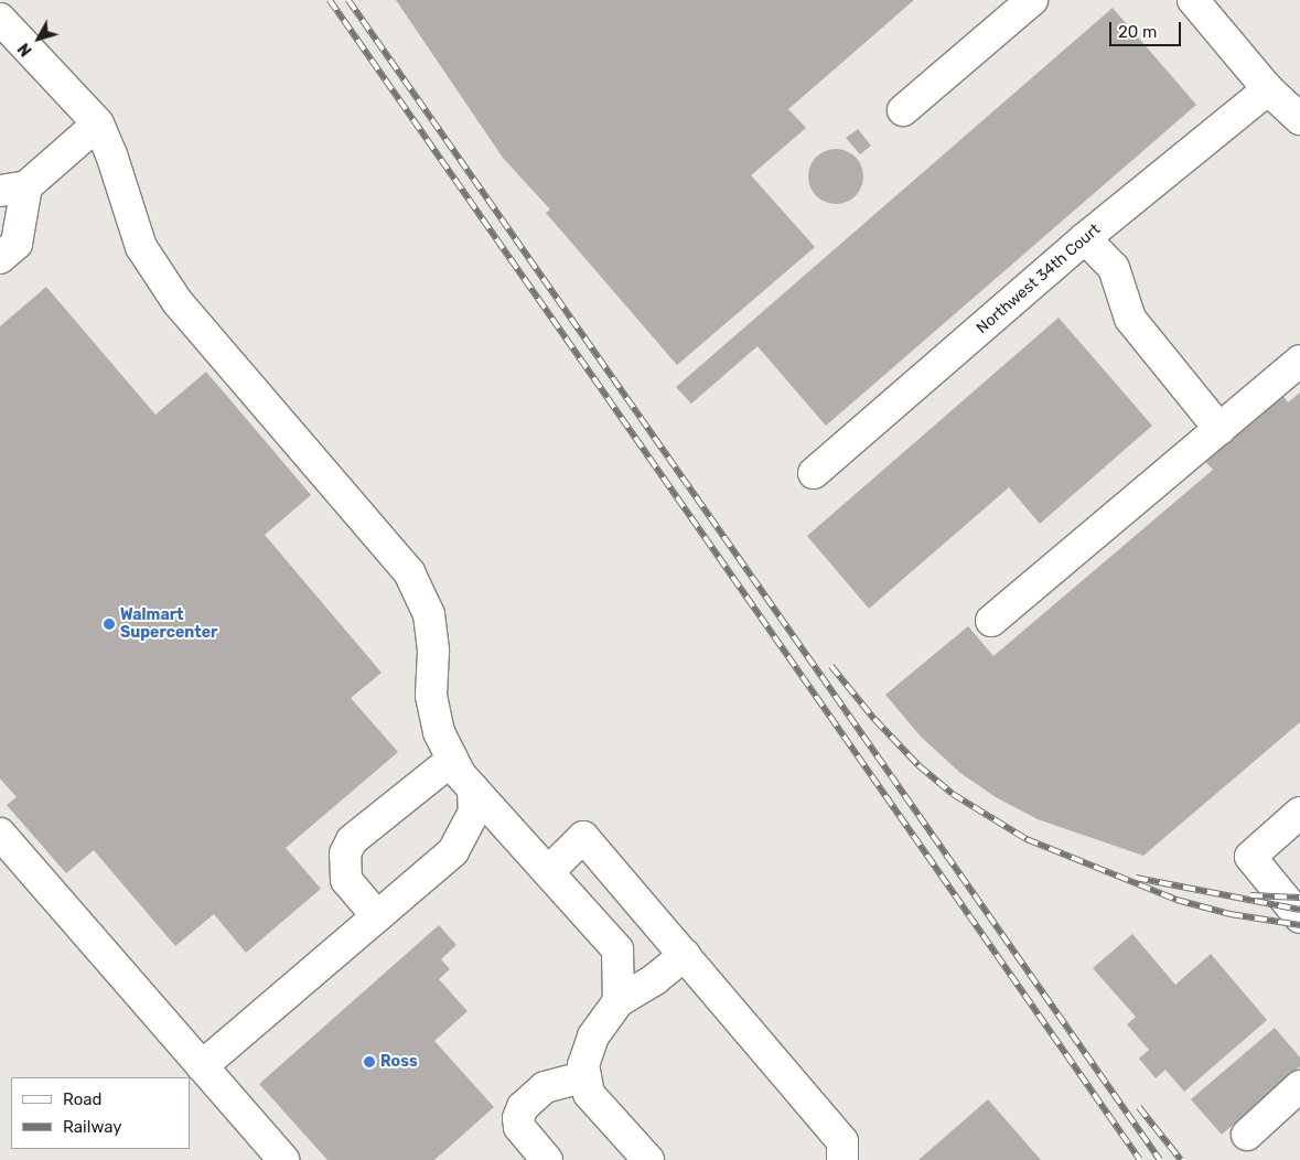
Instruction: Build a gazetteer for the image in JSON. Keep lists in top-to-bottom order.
{
  "streets": {
    "street": ["Northwest 34th Court"]
  },
  "places": ["Walmart Supercenter", "Ross"],
  "legend": ["Road", "Railway"],
  "scale_bar": "20 m",
  "north": "bottom left"
}
